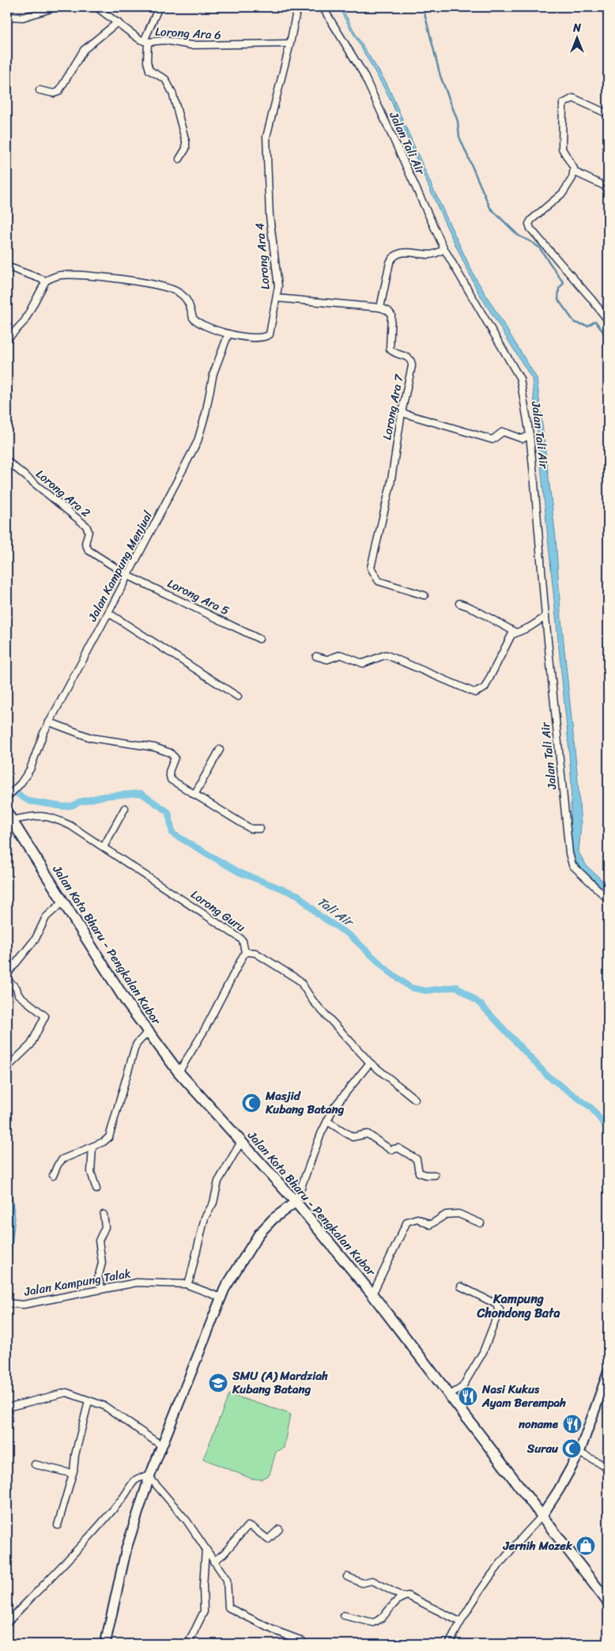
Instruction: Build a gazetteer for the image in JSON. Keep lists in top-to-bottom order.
{
  "streets": {
    "main road": ["Jalan Kota Bharu - Pengkalan Kubor"],
    "street": [
      "Lorong Ara 6",
      "Jalan Tali Air",
      "Lorong Ara 4",
      "Lorong Ara 7",
      "Lorong Ara 2",
      "Jalan Kampung Menjual",
      "Lorong Ara 5",
      "Lorong Guru",
      "Jalan Kampung Talak"
    ]
  },
  "crossings": [
    ["Lorong Ara 6", "Lorong Ara 4"],
    ["Lorong Ara 4", "Jalan Kampung Menjual"],
    ["Lorong Ara 2", "Jalan Kampung Menjual"],
    ["Lorong Ara 2", "Lorong Ara 5"],
    ["Jalan Kampung Menjual", "Lorong Ara 5"],
    ["Lorong Guru", "Jalan Kota Bharu - Pengkalan Kubor"]
  ],
  "districts": ["Kampung Chondong Bata"],
  "water": ["Tali Air"],
  "places": {
    "mosque": ["Masjid Kubang Batang", "Surau"],
    "school or university": ["SMU (A) Mardziah Kubang Batang"],
    "restaurant": ["Nasi Kukus Ayam Berempah", "noname"],
    "shop": ["Jernih Mozek"]
  },
  "north": "top"
}
